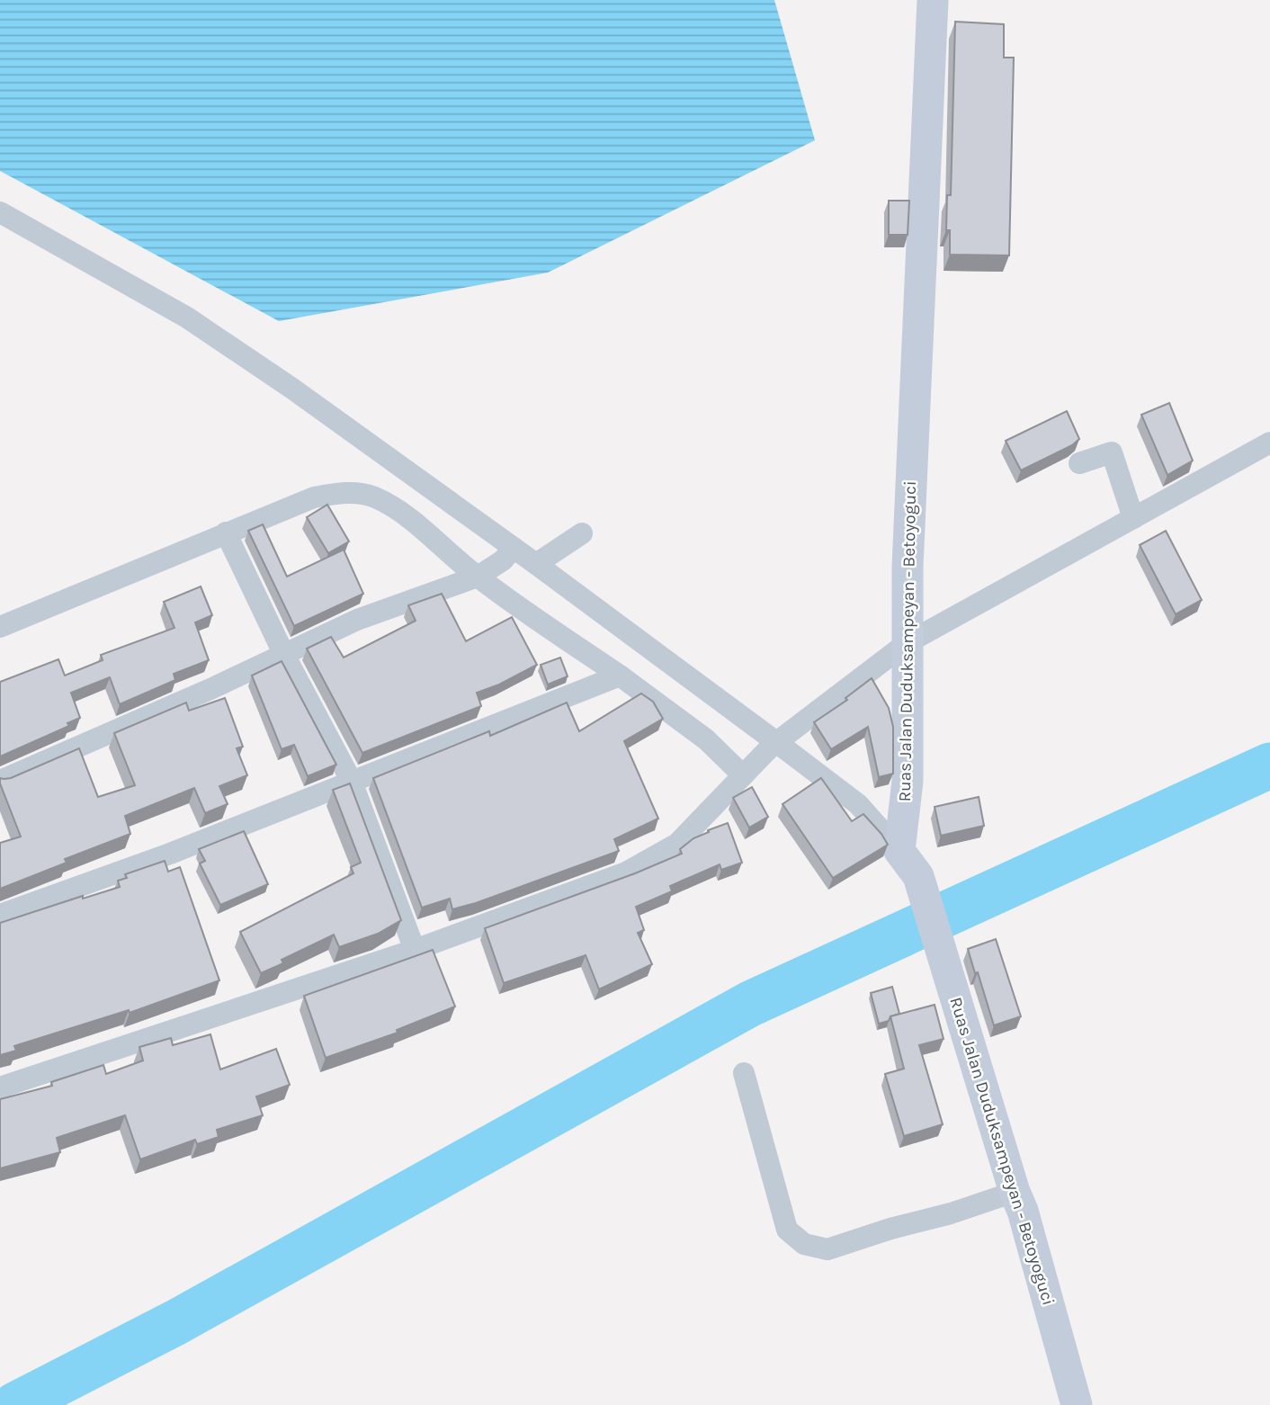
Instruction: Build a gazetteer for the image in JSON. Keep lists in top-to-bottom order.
{
  "streets": {
    "main road": ["Ruas Jalan Duduksampeyan - Betoyoguci"]
  }
}
